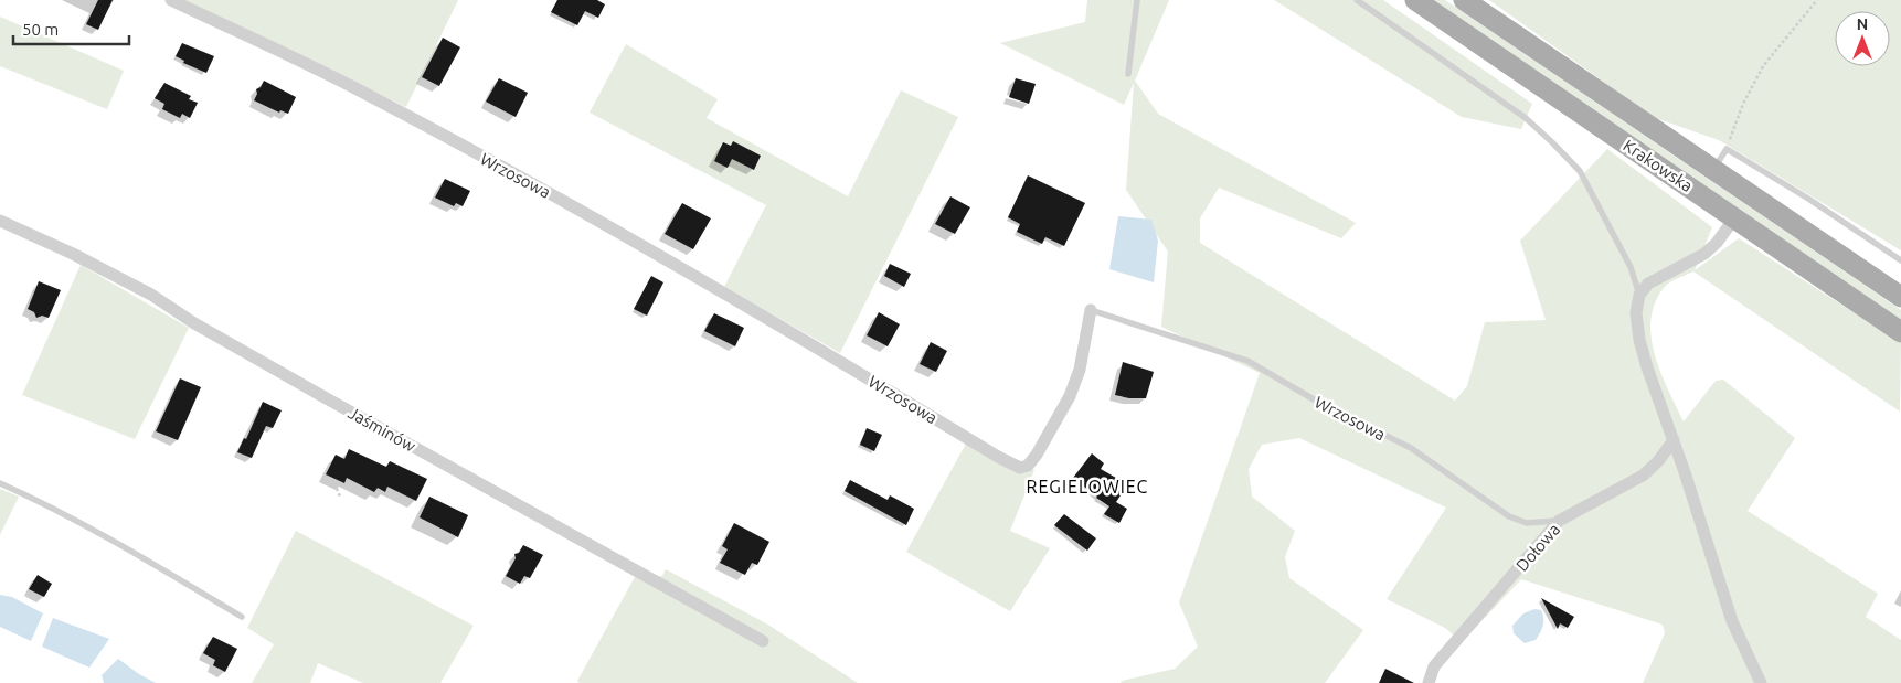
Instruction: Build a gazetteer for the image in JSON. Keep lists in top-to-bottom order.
{
  "streets": {
    "main road": ["Krakowska"],
    "street": ["Wrzosowa", "Jaśminów", "Dołowa"]
  },
  "crossings": [
    ["Wrzosowa", "Dołowa"]
  ],
  "districts": ["REGIELOWIEC"],
  "scale_bar": "50 m",
  "north": "top"
}
